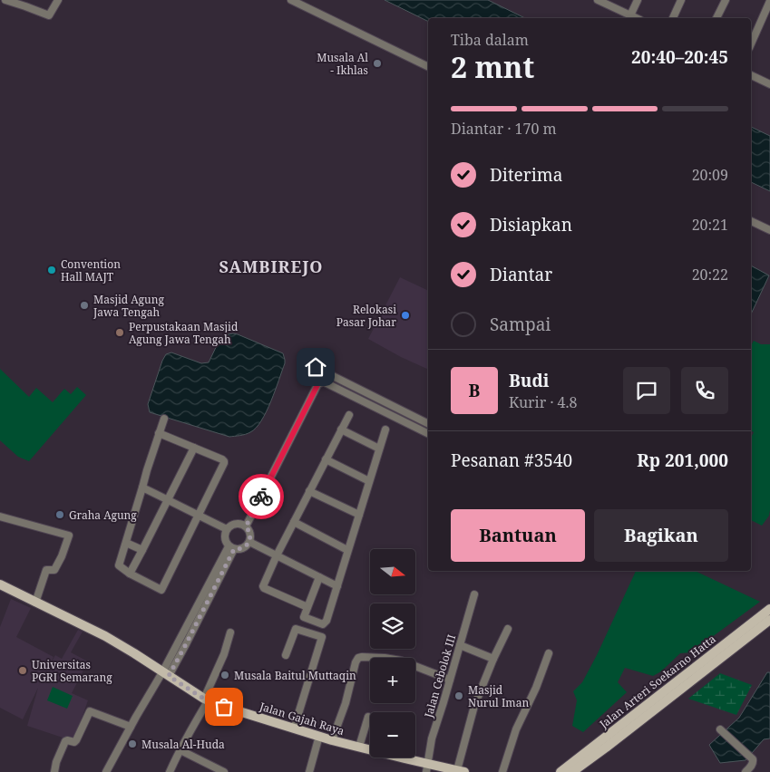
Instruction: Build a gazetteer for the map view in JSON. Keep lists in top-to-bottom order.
{
  "streets": {
    "main road": ["Jalan Arteri Soekarno Hatta", "Jalan Gajah Raya"],
    "street": ["Jalan Cebolok III"]
  },
  "crossings": [
    ["Jalan Cebolok III", "Jalan Gajah Raya"]
  ],
  "districts": ["SAMBIREJO"],
  "places": [
    "Musala Al - Ikhlas",
    "Convention Hall MAJT",
    "Masjid Agung Jawa Tengah",
    "Relokasi Pasar Johar",
    "Perpustakaan Masjid Agung Jawa Tengah",
    "Graha Agung",
    "Universitas PGRI Semarang",
    "Musala Baitul Muttaqin",
    "Masjid Nurul Iman",
    "Musala Al-Huda"
  ],
  "north": "right",
  "page": {
    "heading": ["2 mnt", "Tiba dalam", "20:40–20:45"],
    "panel": [
      "Budi",
      "Kurir · 4.8",
      "Pesanan #3540",
      "Rp 201,000"
    ],
    "bar": "Diantar · 170 m",
    "list": [
      ["Diterima", "20:09"],
      ["Disiapkan", "20:21"],
      ["Diantar", "20:22"],
      "Sampai"
    ],
    "round": "B",
    "buttons": ["Bantuan", "Bagikan"],
    "map_buttons": ["+", "−"]
  }
}
